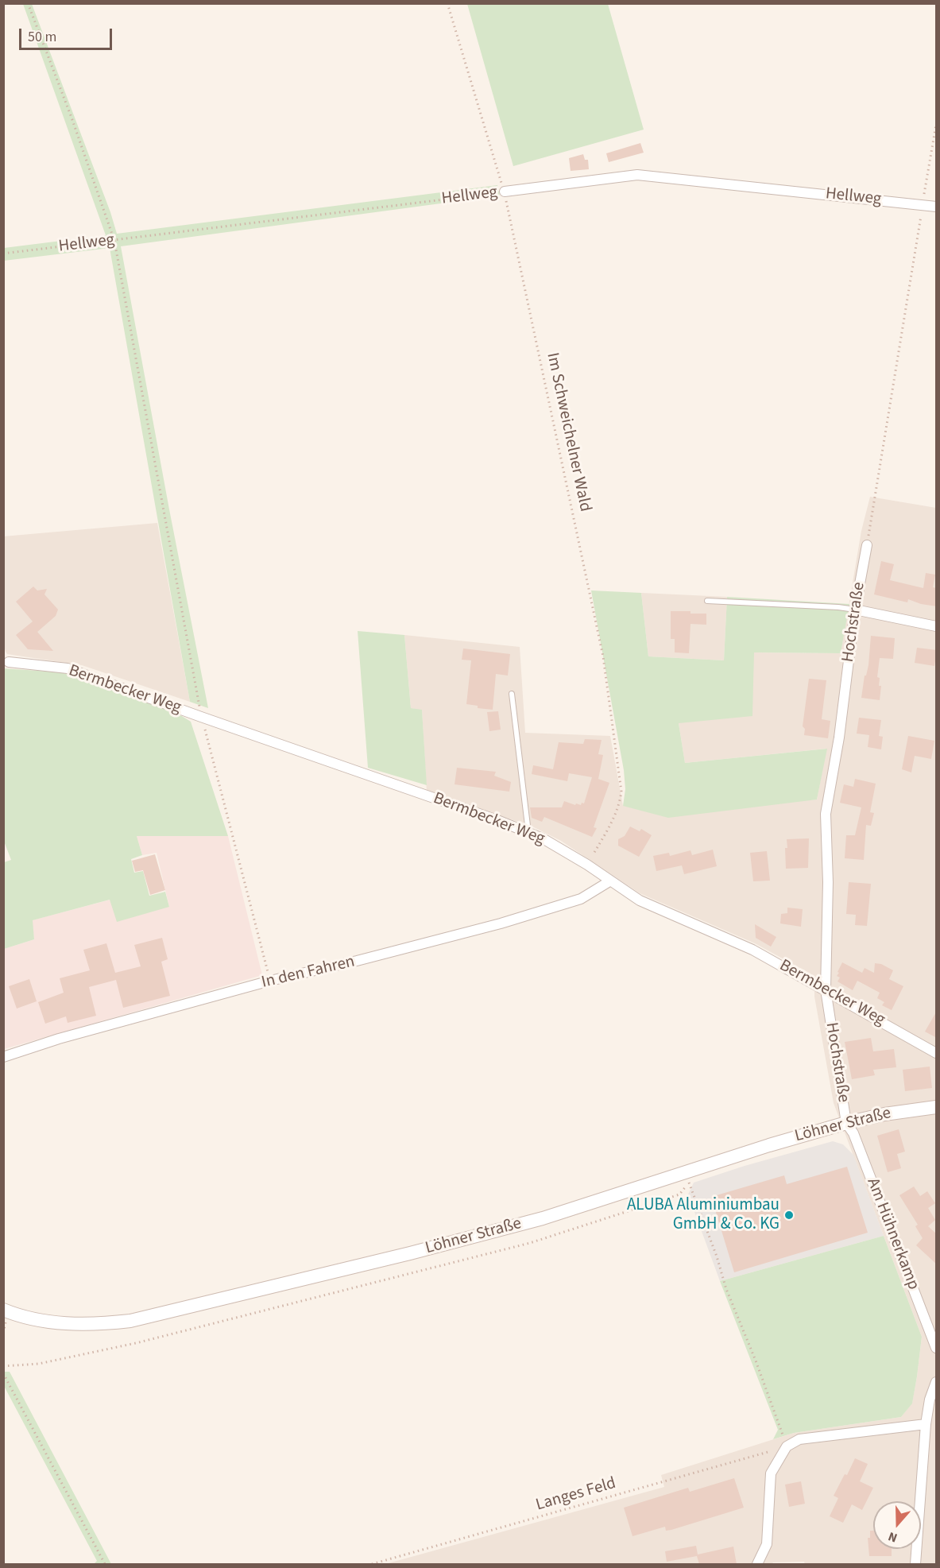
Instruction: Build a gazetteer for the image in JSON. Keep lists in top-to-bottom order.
{
  "streets": {
    "main road": ["Löhner Straße"],
    "street": [
      "Hellweg",
      "Hochstraße",
      "Bermbecker Weg",
      "In den Fahren",
      "Am Hühnerkamp"
    ],
    "path": ["Im Schweichelner Wald", "Langes Feld"]
  },
  "crossings": [
    ["Hellweg", "Im Schweichelner Wald"],
    ["Im Schweichelner Wald", "Bermbecker Weg"],
    ["Hochstraße", "Bermbecker Weg"],
    ["Hochstraße", "Löhner Straße"],
    ["Hochstraße", "Am Hühnerkamp"],
    ["Bermbecker Weg", "In den Fahren"],
    ["Löhner Straße", "Am Hühnerkamp"]
  ],
  "places": ["ALUBA Aluminiumbau GmbH & Co. KG"],
  "scale_bar": "50 m",
  "north": "bottom"
}
